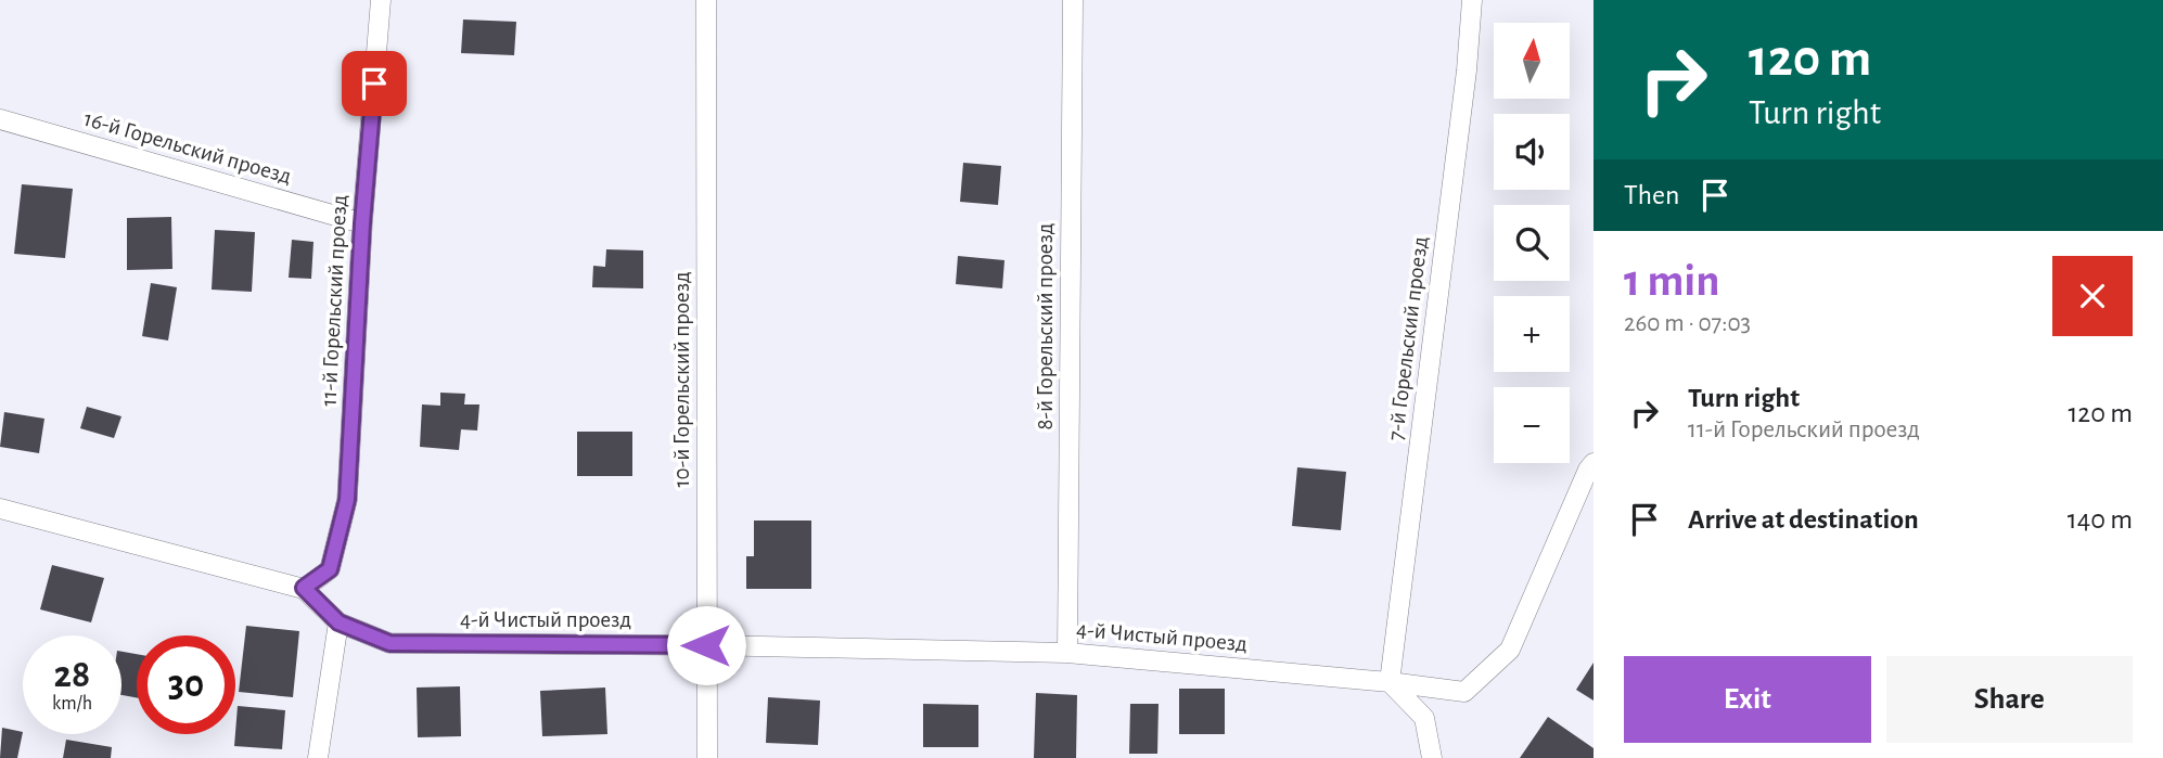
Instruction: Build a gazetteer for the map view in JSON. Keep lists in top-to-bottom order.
{
  "streets": {
    "street": [
      "16-й Горельский проезд",
      "11-й Горельский проезд",
      "8-й Горельский проезд",
      "7-й Горельский проезд",
      "10-й Горельский проезд",
      "4-й Чистый проезд"
    ]
  },
  "crossings": [
    ["16-й Горельский проезд", "11-й Горельский проезд"],
    ["11-й Горельский проезд", "4-й Чистый проезд"],
    ["8-й Горельский проезд", "4-й Чистый проезд"],
    ["7-й Горельский проезд", "4-й Чистый проезд"],
    ["10-й Горельский проезд", "4-й Чистый проезд"]
  ],
  "north": "top",
  "page": {
    "turn": ["120 m", "Turn right"],
    "map_buttons": ["+", "−"],
    "then": "Then",
    "heading": ["1 min", "260 m · 07:03"],
    "list": [
      {
        "name": "Turn right",
        "note": "11-й Горельский проезд",
        "value": "120 m"
      },
      {
        "name": "Arrive at destination",
        "value": "140 m"
      }
    ],
    "speed": "28 km/h",
    "limit": "30",
    "buttons": ["Exit", "Share"]
  }
}
